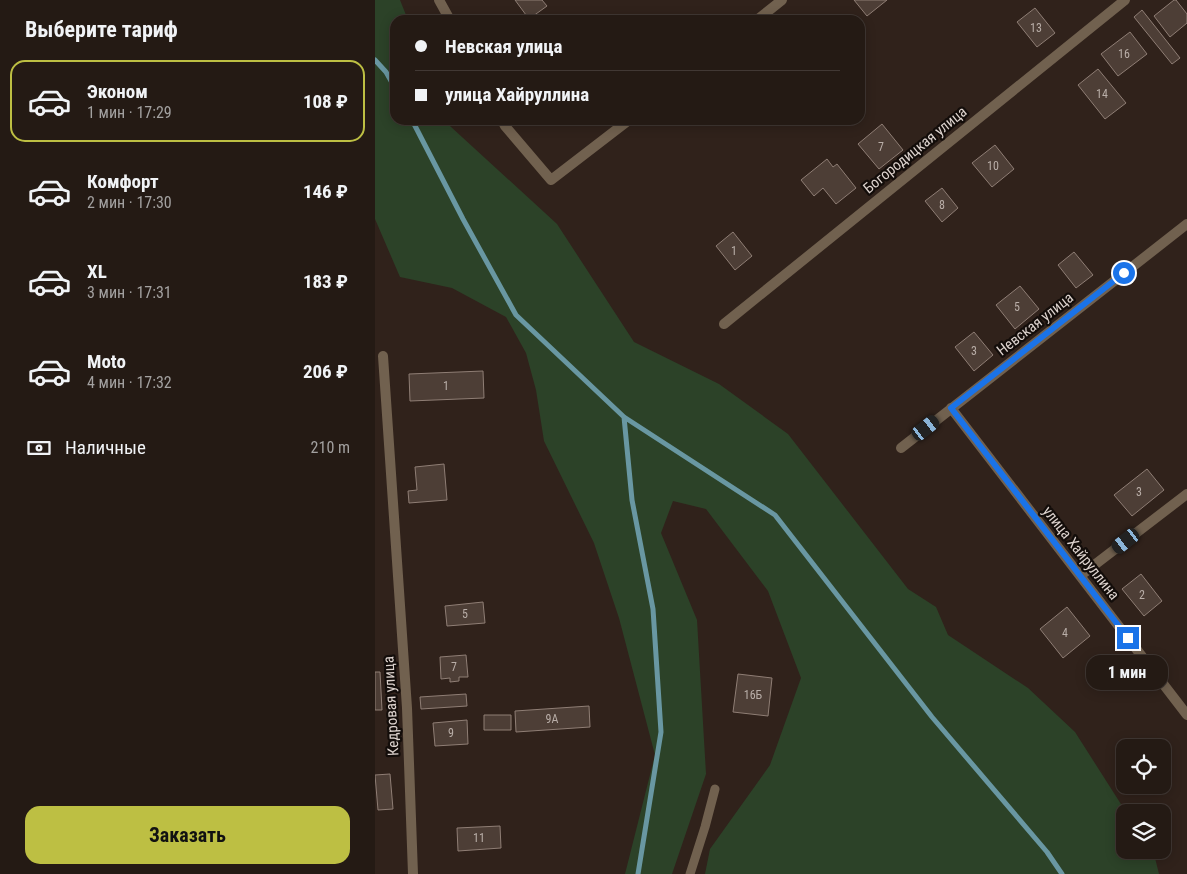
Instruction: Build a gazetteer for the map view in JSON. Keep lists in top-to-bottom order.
{
  "streets": {
    "street": [
      "Богородицкая улица",
      "Невская улица",
      "улица Хайруллина",
      "Кедровая улица"
    ]
  },
  "crossings": [
    ["Невская улица", "улица Хайруллина"]
  ],
  "house_numbers": [
    "13",
    "16",
    "14",
    "7",
    "10",
    "8",
    "1",
    "5",
    "3",
    "1",
    "3",
    "2",
    "5",
    "4",
    "7",
    "16Б",
    "9А",
    "9",
    "11"
  ],
  "page": {
    "heading": "Выберите тариф",
    "banner": ["Невская улица", "улица Хайруллина"],
    "list": [
      {
        "name": "Эконом",
        "note": "1 мин · 17:29",
        "value": "108 ₽"
      },
      {
        "name": "Комфорт",
        "note": "2 мин · 17:30",
        "value": "146 ₽"
      },
      {
        "name": "XL",
        "note": "3 мин · 17:31",
        "value": "183 ₽"
      },
      {
        "name": "Moto",
        "note": "4 мин · 17:32",
        "value": "206 ₽"
      }
    ],
    "pay": ["Наличные", "210 m"],
    "bubble": "1 мин",
    "buttons": "Заказать"
  }
}
